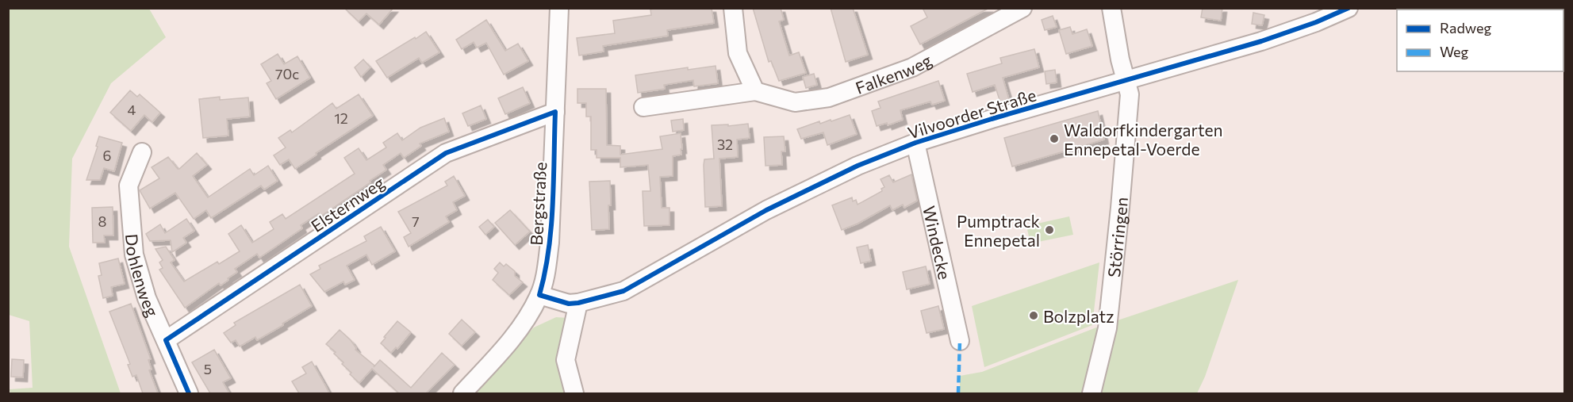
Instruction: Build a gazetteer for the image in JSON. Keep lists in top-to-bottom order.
{
  "streets": {
    "street": [
      "Falkenweg",
      "Vilvoorder Straße",
      "Elsternweg",
      "Bergstraße",
      "Störringen",
      "Windecke",
      "Dohlenweg"
    ]
  },
  "crossings": [
    ["Vilvoorder Straße", "Bergstraße"],
    ["Vilvoorder Straße", "Störringen"],
    ["Vilvoorder Straße", "Windecke"],
    ["Elsternweg", "Bergstraße"],
    ["Elsternweg", "Dohlenweg"]
  ],
  "places": ["Waldorfkindergarten Ennepetal-Voerde", "Pumptrack Ennepetal", "Bolzplatz"],
  "house_numbers": [
    "70c",
    "4",
    "12",
    "32",
    "6",
    "8",
    "7",
    "5"
  ],
  "legend": ["Radweg", "Weg"]
}
